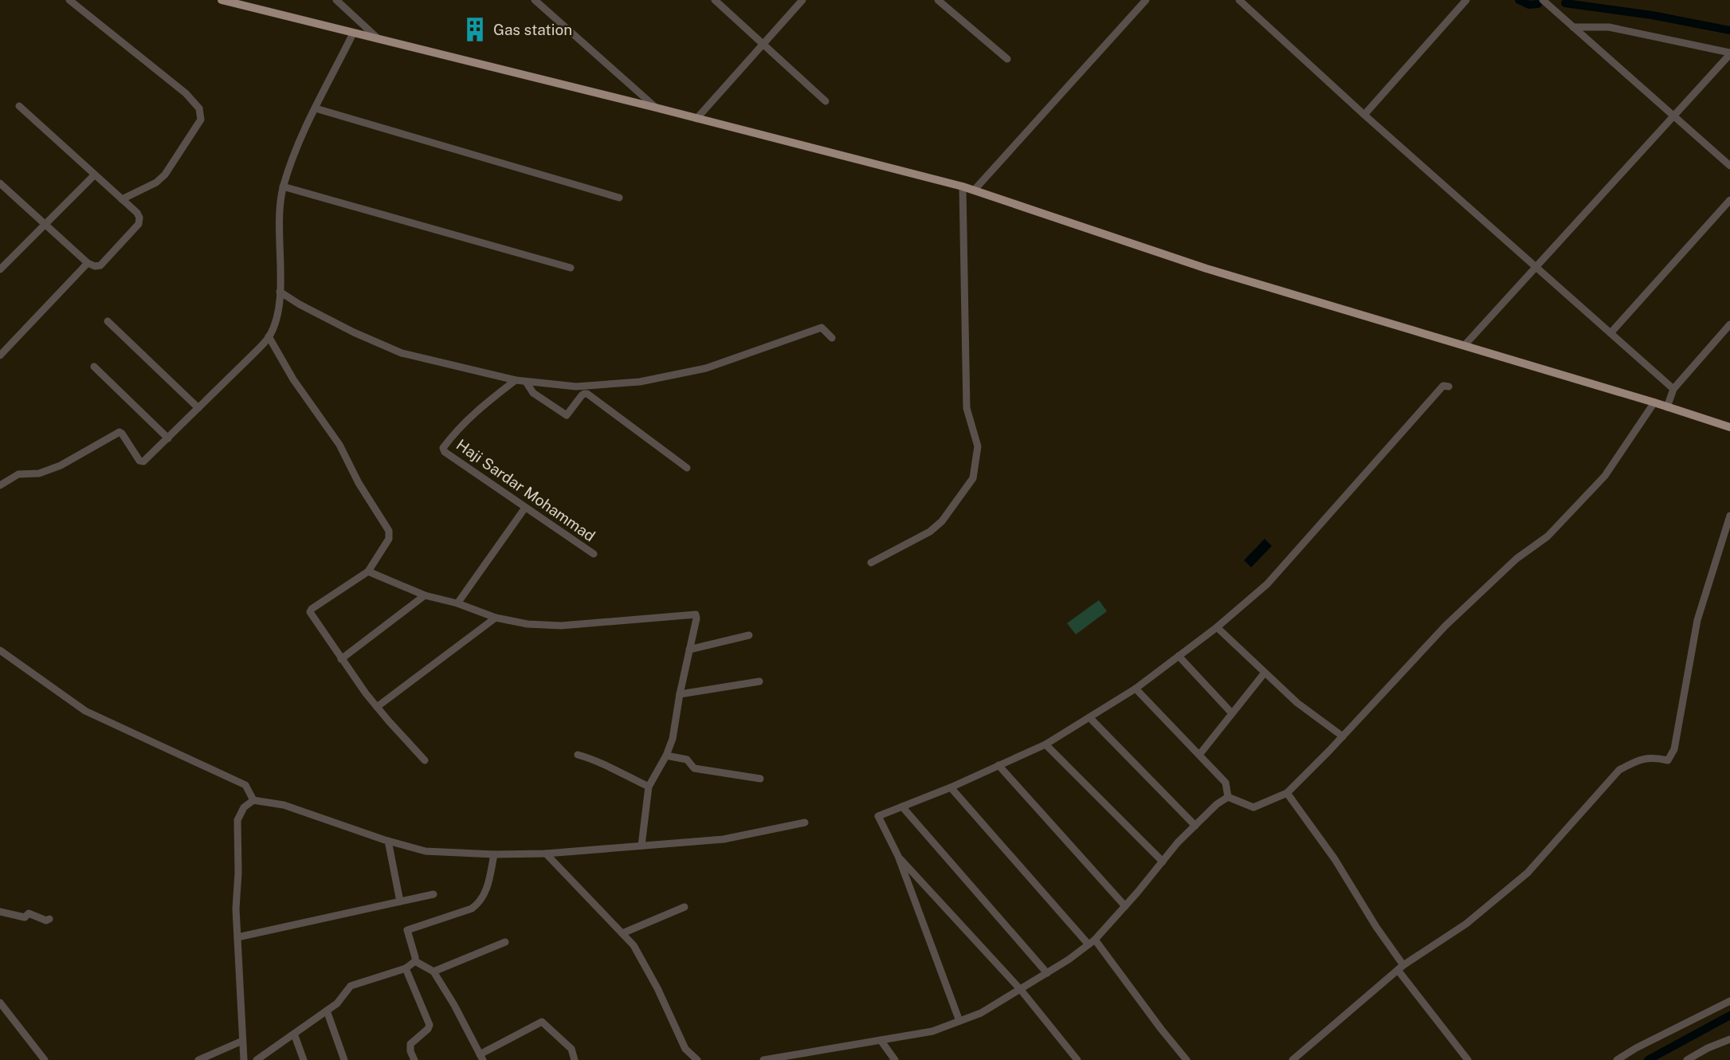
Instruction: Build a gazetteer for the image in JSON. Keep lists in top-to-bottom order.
{
  "streets": {
    "street": ["Haji Sardar Mohammad"]
  },
  "places": {
    "building": ["Gas station"]
  }
}
